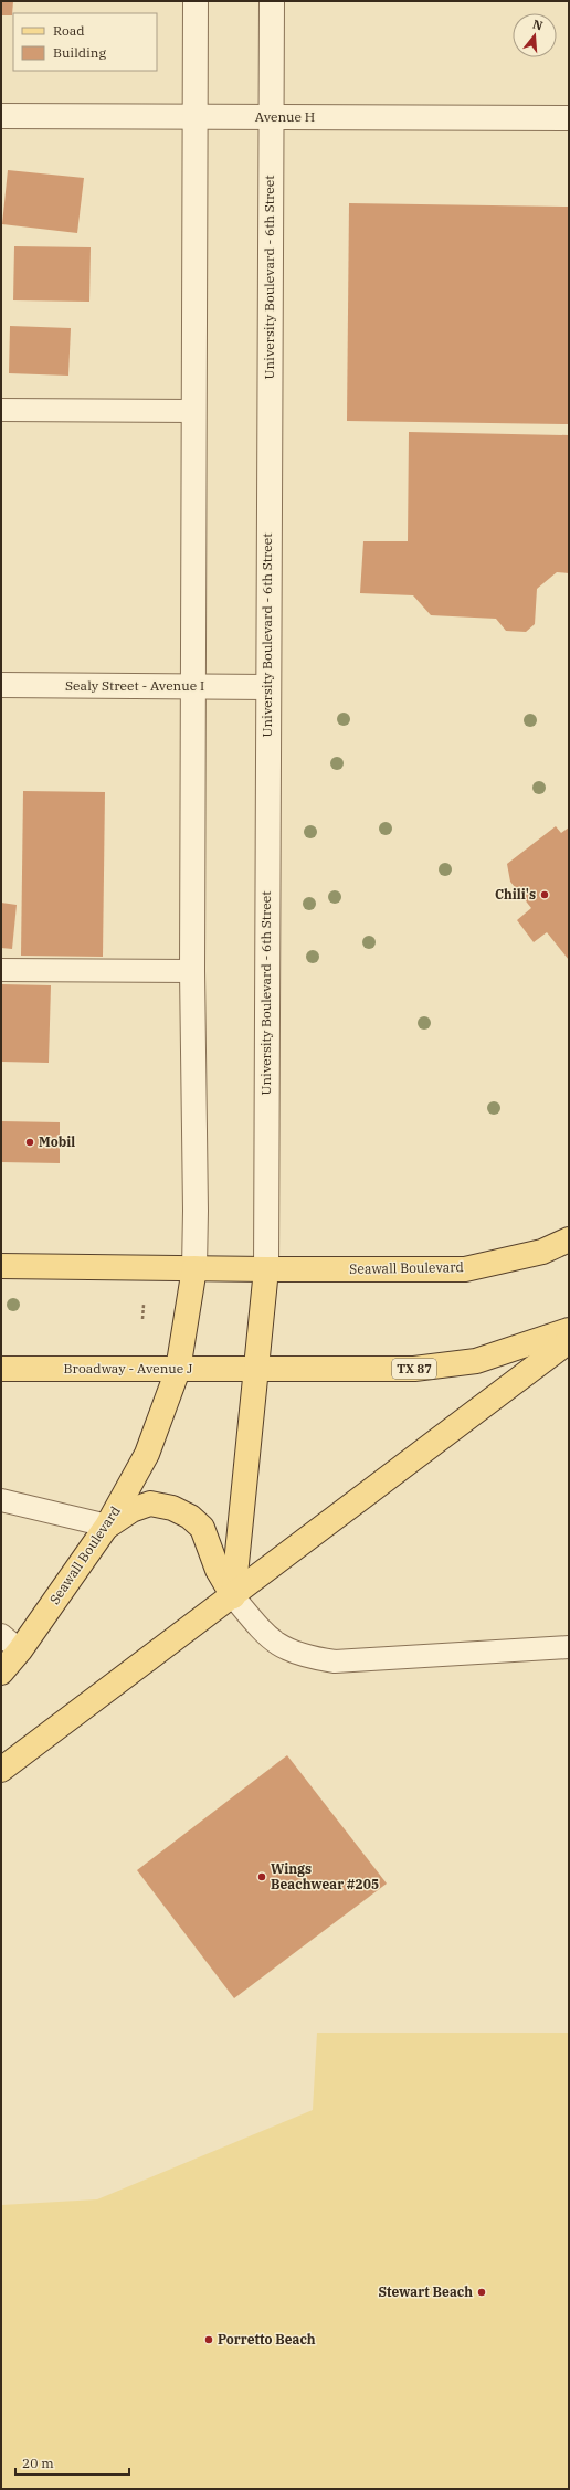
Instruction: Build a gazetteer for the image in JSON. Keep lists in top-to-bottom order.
{
  "streets": {
    "main road": ["Seawall Boulevard", "Broadway - Avenue J", "TX 87"],
    "street": ["Avenue H", "University Boulevard - 6th Street", "Sealy Street - Avenue I"]
  },
  "crossings": [
    ["Avenue H", "University Boulevard - 6th Street"],
    ["University Boulevard - 6th Street", "Sealy Street - Avenue I"],
    ["University Boulevard - 6th Street", "Seawall Boulevard"],
    ["Seawall Boulevard", "Broadway - Avenue J"],
    ["Broadway - Avenue J", "TX 87"]
  ],
  "places": [
    "Chili's",
    "Mobil",
    "Wings Beachwear #205",
    "Stewart Beach",
    "Porretto Beach"
  ],
  "legend": ["Road", "Building"],
  "scale_bar": "20 m",
  "north": "top"
}
